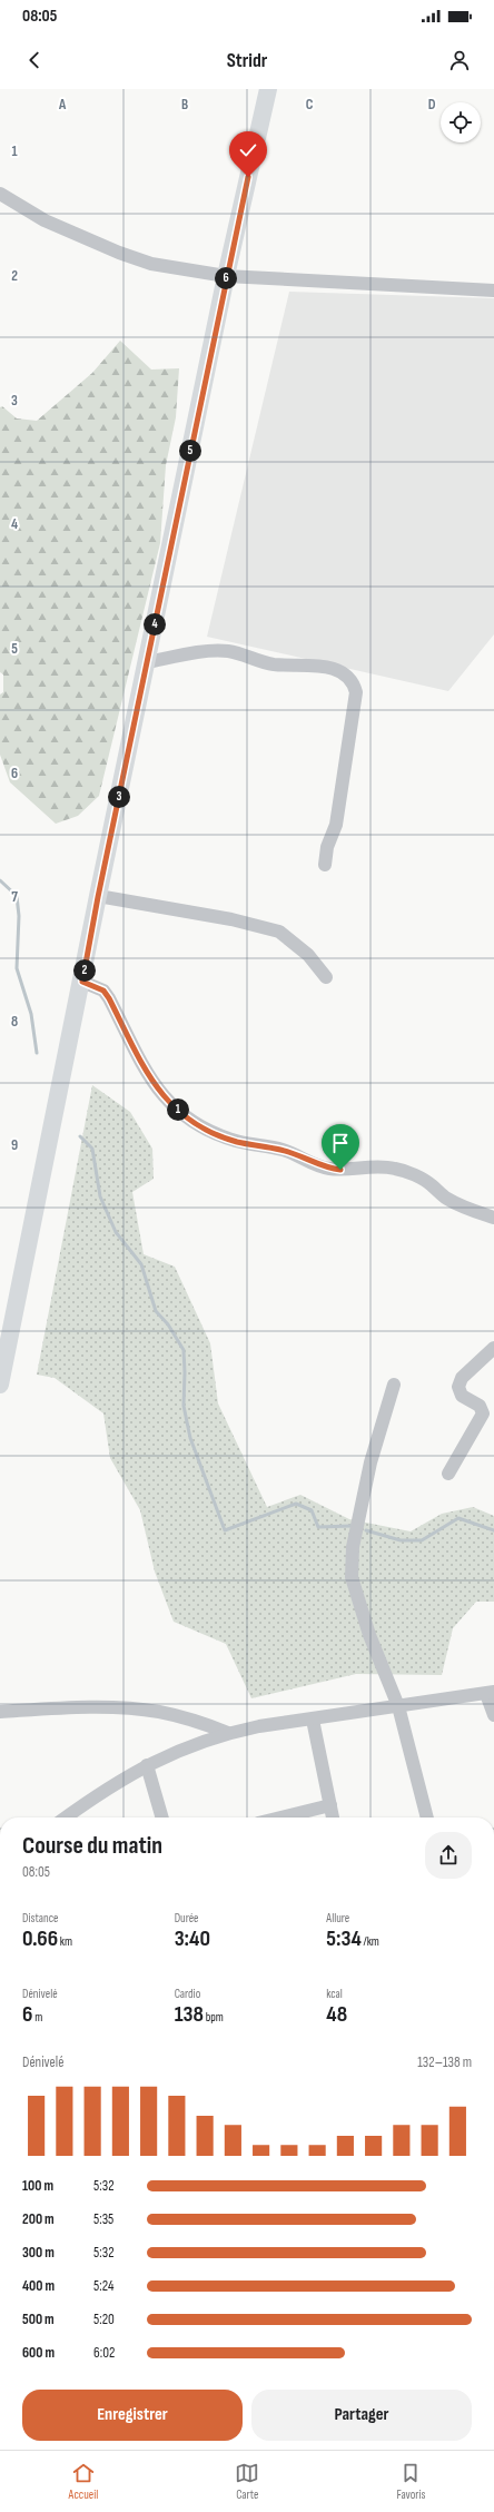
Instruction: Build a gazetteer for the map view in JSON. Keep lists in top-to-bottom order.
{
  "page": {
    "status": "08:05",
    "header": "Stridr",
    "pins": [
      "6",
      "5",
      "4",
      "3",
      "2",
      "1"
    ],
    "heading": ["Course du matin", "08:05"],
    "stats": [
      ["Distance", "0.66 km"],
      ["Durée", "3:40"],
      ["Allure", "5:34 /km"],
      ["Dénivelé", "6 m"],
      ["Cardio", "138 bpm"],
      ["kcal", "48"]
    ],
    "chart": ["Dénivelé", "132–138 m"],
    "list": [
      {
        "name": "100 m",
        "note": "5:32"
      },
      {
        "name": "200 m",
        "note": "5:35"
      },
      {
        "name": "300 m",
        "note": "5:32"
      },
      {
        "name": "400 m",
        "note": "5:24"
      },
      {
        "name": "500 m",
        "note": "5:20"
      },
      {
        "name": "600 m",
        "note": "6:02"
      }
    ],
    "buttons": ["Enregistrer", "Partager"],
    "tabs": ["Accueil", "Carte", "Favoris"]
  },
  "grid": {
    "columns": [
      "A",
      "B",
      "C",
      "D"
    ],
    "rows": [
      "1",
      "2",
      "3",
      "4",
      "5",
      "6",
      "7",
      "8",
      "9"
    ]
  }
}
